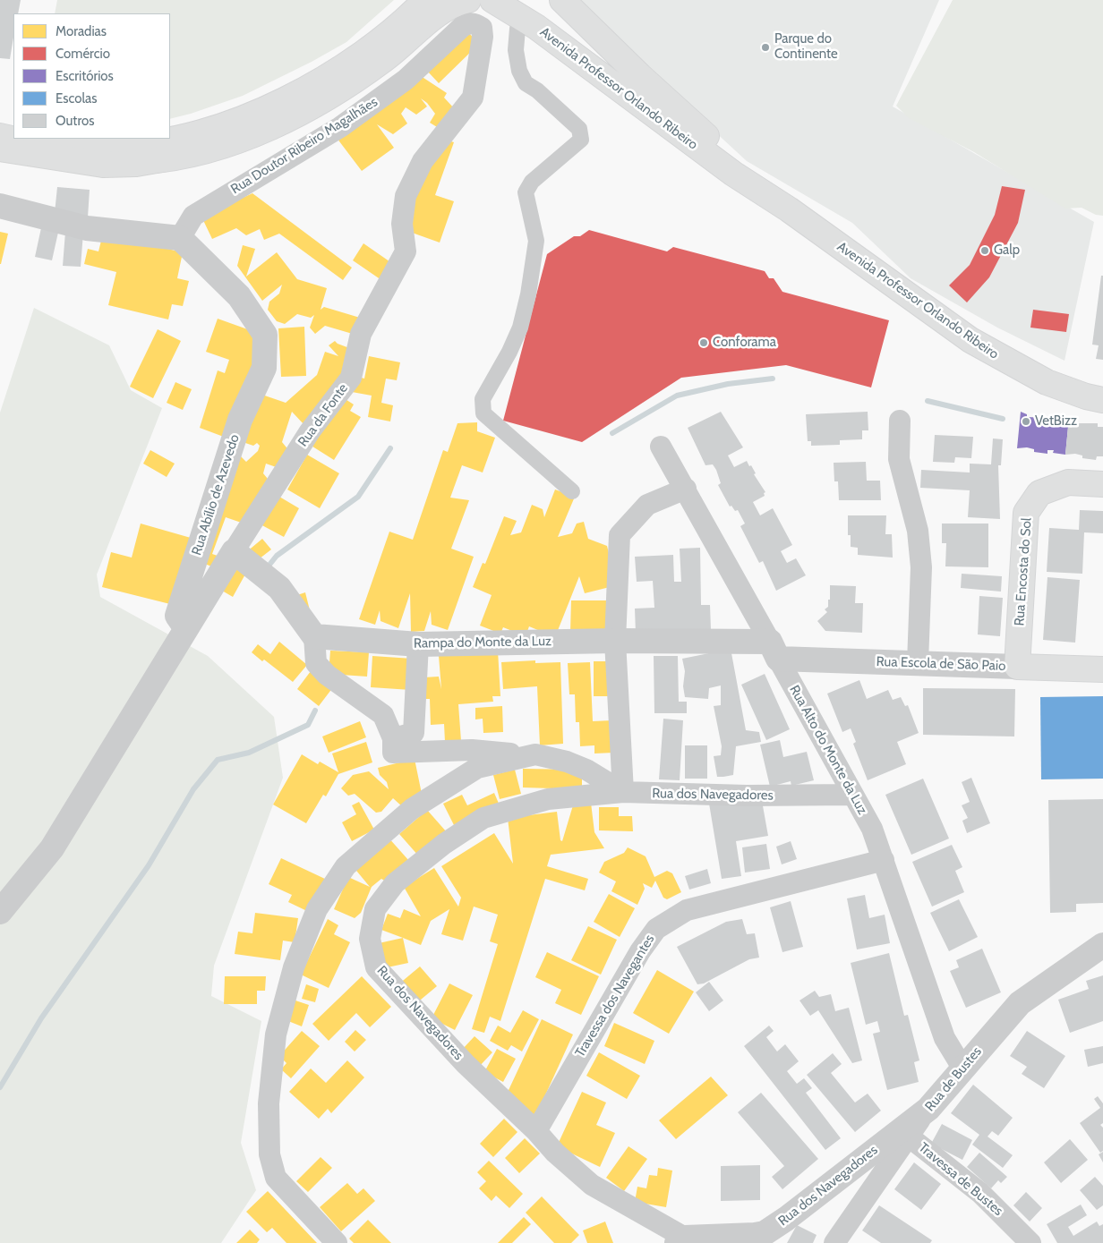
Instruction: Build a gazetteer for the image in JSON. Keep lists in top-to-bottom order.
{
  "streets": {
    "main road": ["Avenida Professor Orlando Ribeiro", "Rua Encosta do Sol", "Rua Escola de São Paio"],
    "street": [
      "Rua Doutor Ribeiro Magalhães",
      "Rua da Fonte",
      "Rua Abílio de Azevedo",
      "Rampa do Monte da Luz",
      "Rua Alto do Monte da Luz",
      "Rua dos Navegadores",
      "Travessa dos Navegantes",
      "Rua de Bustes",
      "Travessa de Bustes"
    ]
  },
  "crossings": [
    ["Rua Doutor Ribeiro Magalhães", "Rua da Fonte"],
    ["Rua Doutor Ribeiro Magalhães", "Rua Abílio de Azevedo"],
    ["Rua da Fonte", "Rua Abílio de Azevedo"],
    ["Rua Encosta do Sol", "Rua Escola de São Paio"],
    ["Rampa do Monte da Luz", "Rua Escola de São Paio"],
    ["Rampa do Monte da Luz", "Rua Alto do Monte da Luz"],
    ["Rua Escola de São Paio", "Rua Alto do Monte da Luz"],
    ["Rua Alto do Monte da Luz", "Rua dos Navegadores"],
    ["Rua Alto do Monte da Luz", "Travessa dos Navegantes"],
    ["Rua Alto do Monte da Luz", "Rua de Bustes"],
    ["Rua dos Navegadores", "Travessa dos Navegantes"],
    ["Rua dos Navegadores", "Rua de Bustes"],
    ["Rua de Bustes", "Travessa de Bustes"]
  ],
  "places": [
    "Parque do Continente",
    "Galp",
    "Conforama",
    "VetBizz"
  ],
  "legend": [
    "Moradias",
    "Comércio",
    "Escritórios",
    "Escolas",
    "Outros"
  ]
}
